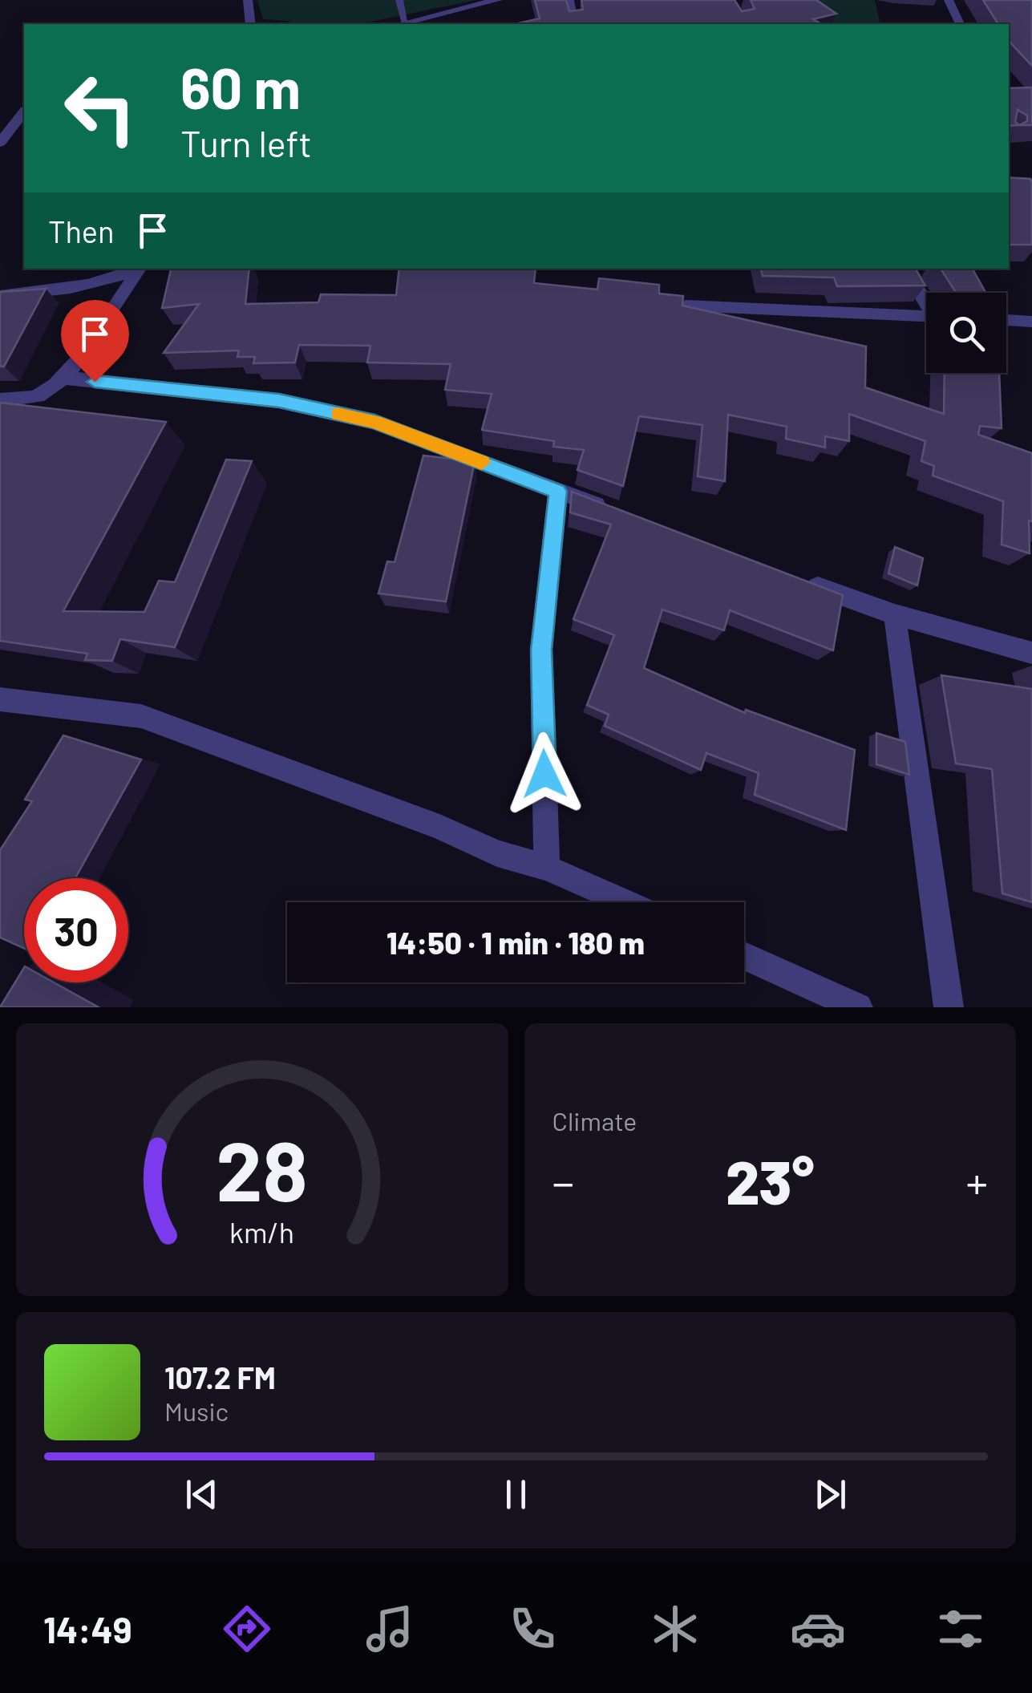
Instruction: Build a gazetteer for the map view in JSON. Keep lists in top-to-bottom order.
{
  "page": {
    "turn": ["60 m", "Turn left"],
    "then": "Then",
    "limit": "30",
    "trip": "14:50 · 1 min · 180 m",
    "tile": "Climate",
    "heat": ["−", "23°", "+"],
    "song": ["107.2 FM", "Music"],
    "tabs": "14:49",
    "gauge": ["28", "km/h"]
  }
}
